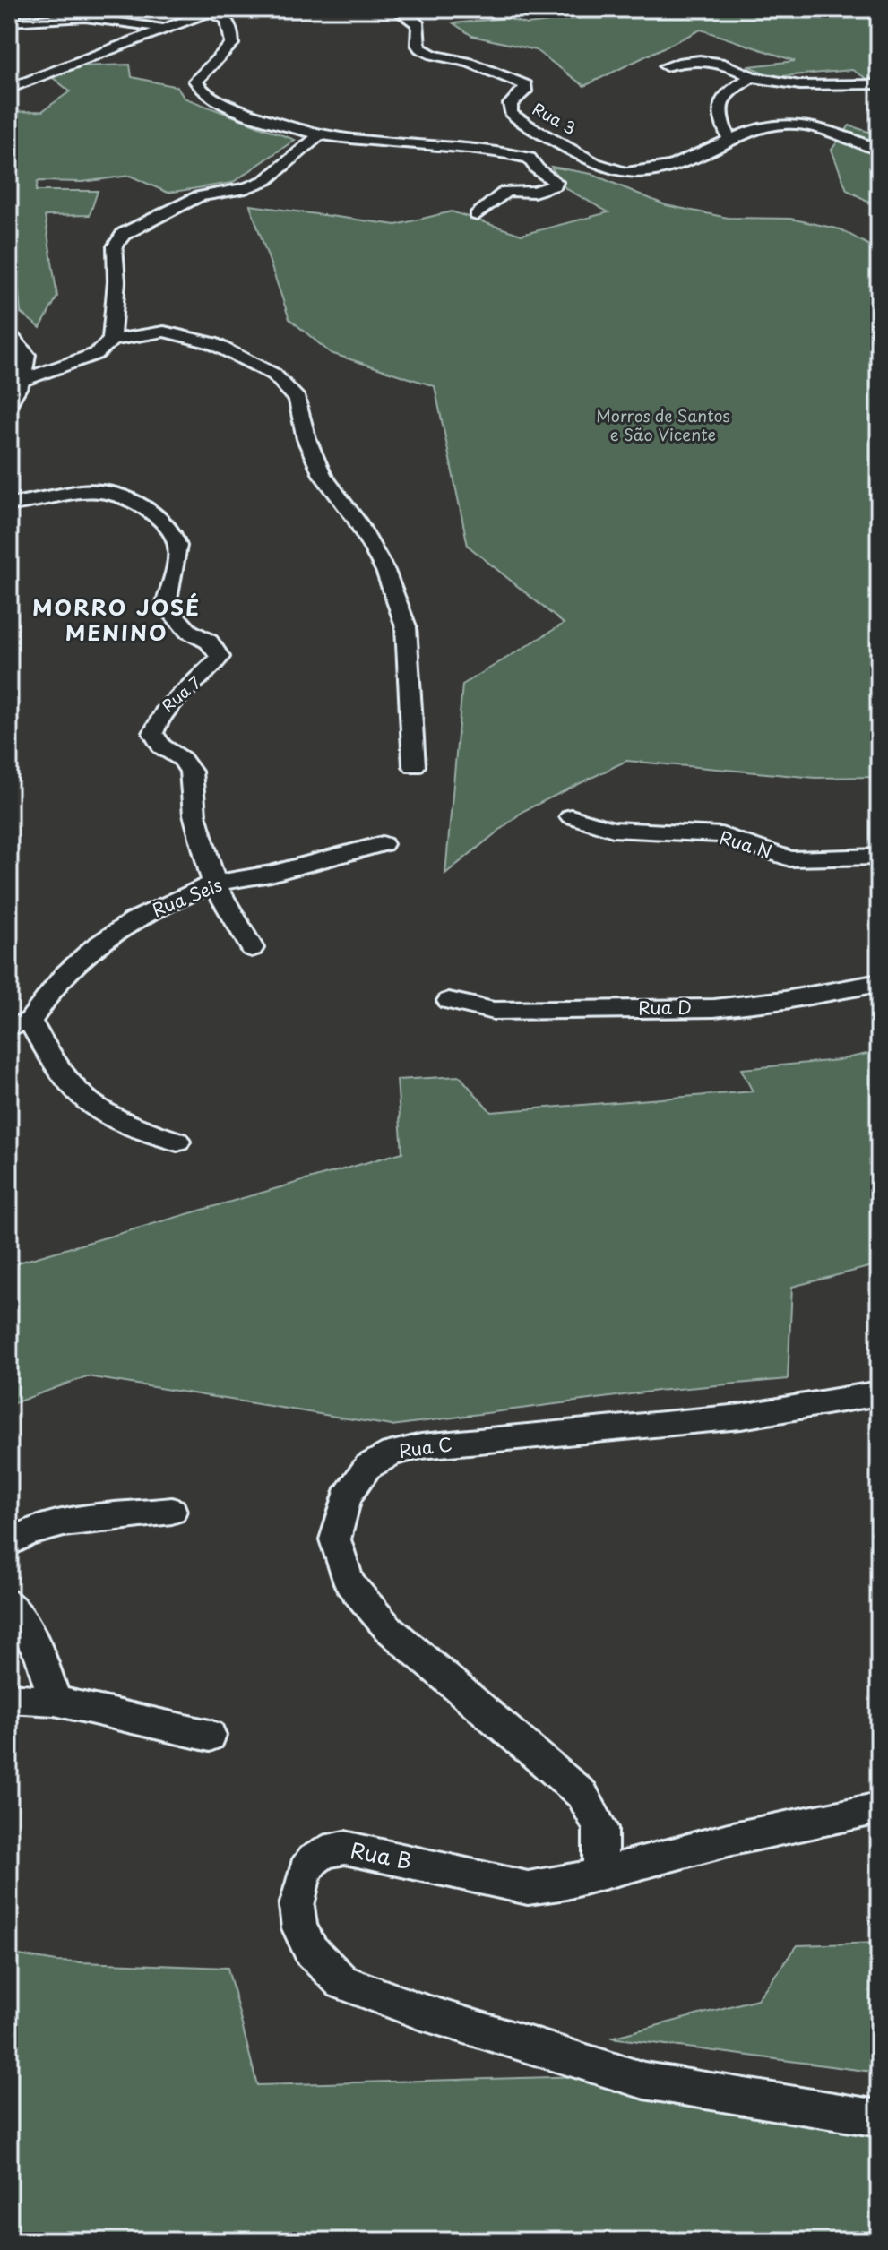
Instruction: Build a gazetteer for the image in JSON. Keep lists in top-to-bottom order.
{
  "streets": {
    "street": [
      "Rua 3",
      "Rua 7",
      "Rua N",
      "Rua Seis",
      "Rua D",
      "Rua C",
      "Rua B"
    ]
  },
  "crossings": [
    ["Rua 7", "Rua Seis"],
    ["Rua C", "Rua B"]
  ],
  "districts": ["MORRO JOSÉ MENINO"],
  "parks": ["Morros de Santos e São Vicente"]
}
